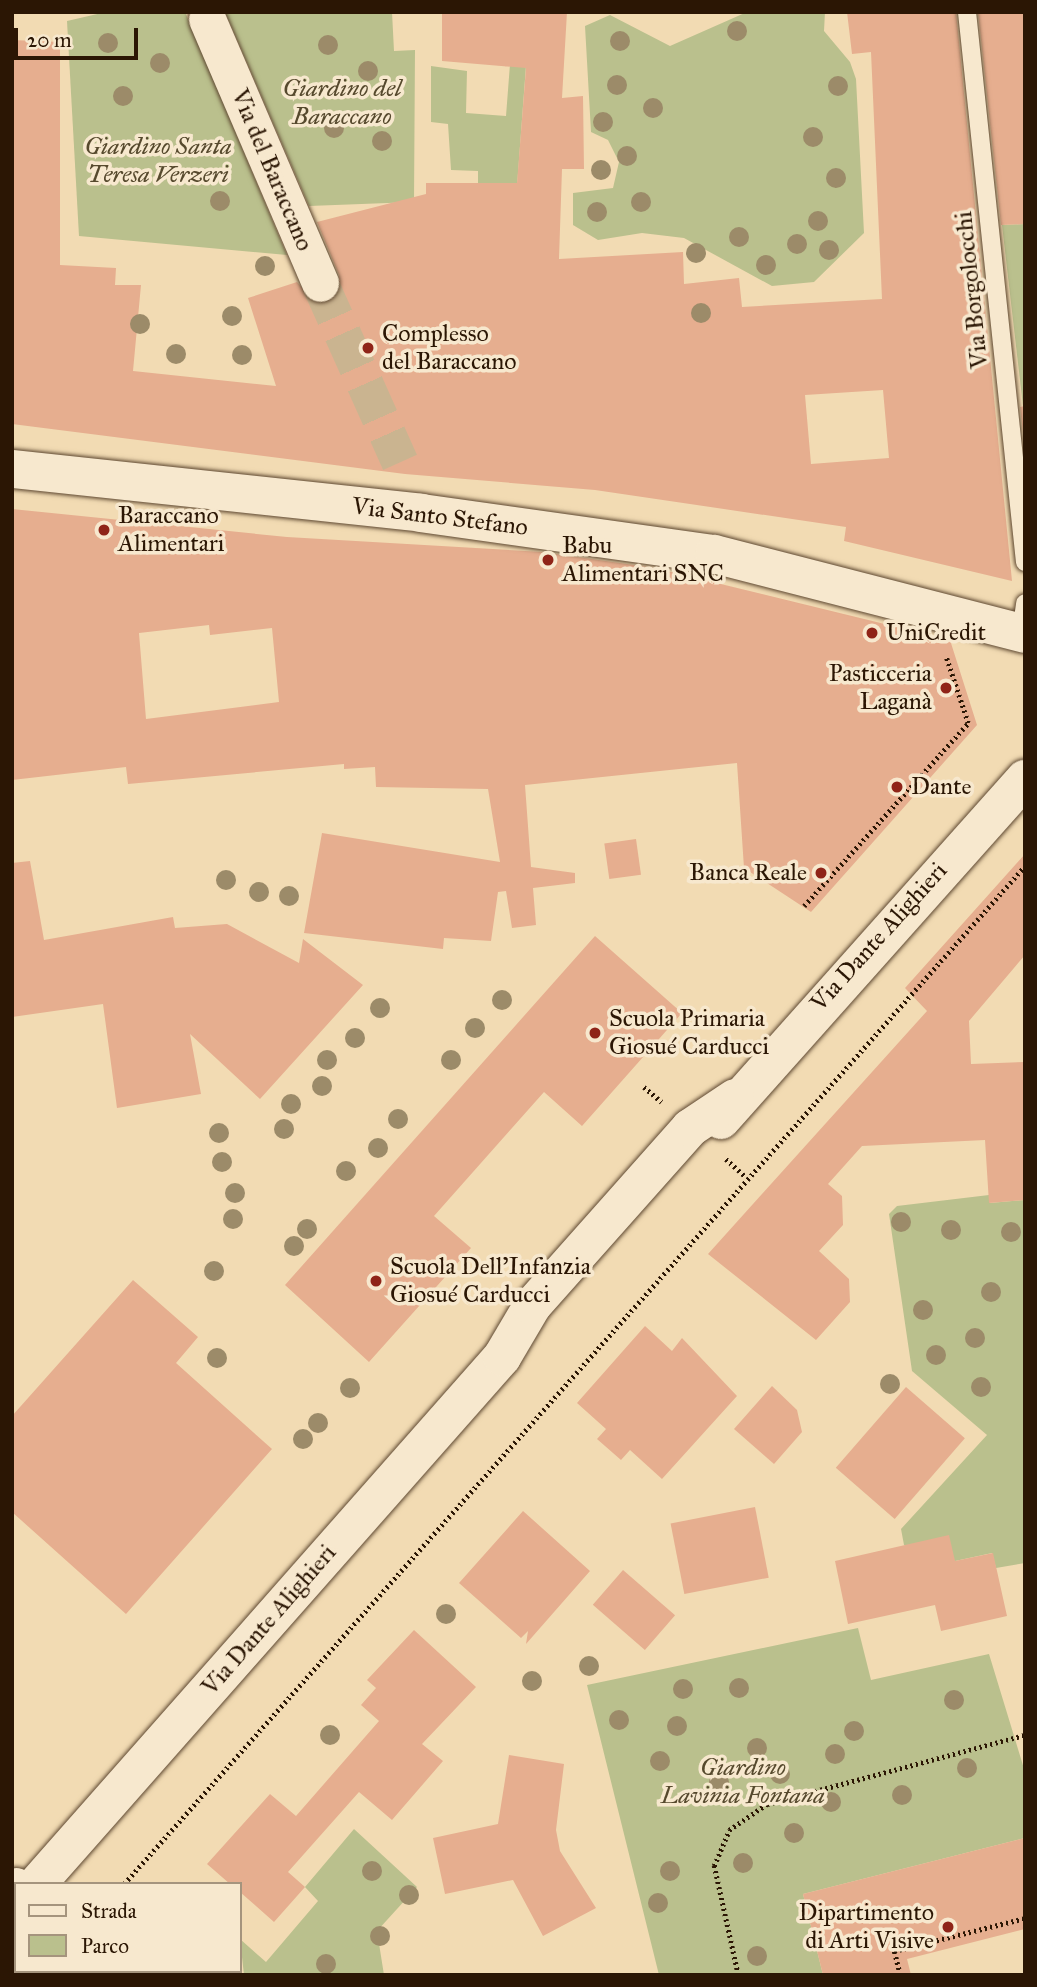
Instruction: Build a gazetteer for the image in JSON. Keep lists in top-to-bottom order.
{
  "streets": {
    "street": ["Via del Baraccano", "Via Santo Stefano", "Via Dante Alighieri"],
    "lane": ["Via Borgolocchi"]
  },
  "parks": ["Giardino del Baraccano", "Giardino Santa Teresa Verzeri", "Giardino Lavinia Fontana"],
  "places": [
    "Complesso del Baraccano",
    "Baraccano Alimentari",
    "Babu Alimentari SNC",
    "UniCredit",
    "Pasticceria Laganà",
    "Dante",
    "Banca Reale",
    "Scuola Primaria Giosué Carducci",
    "Scuola Dell'Infanzia Giosué Carducci",
    "Dipartimento di Arti Visive"
  ],
  "legend": ["Strada", "Parco"],
  "scale_bar": "20 m"
}
